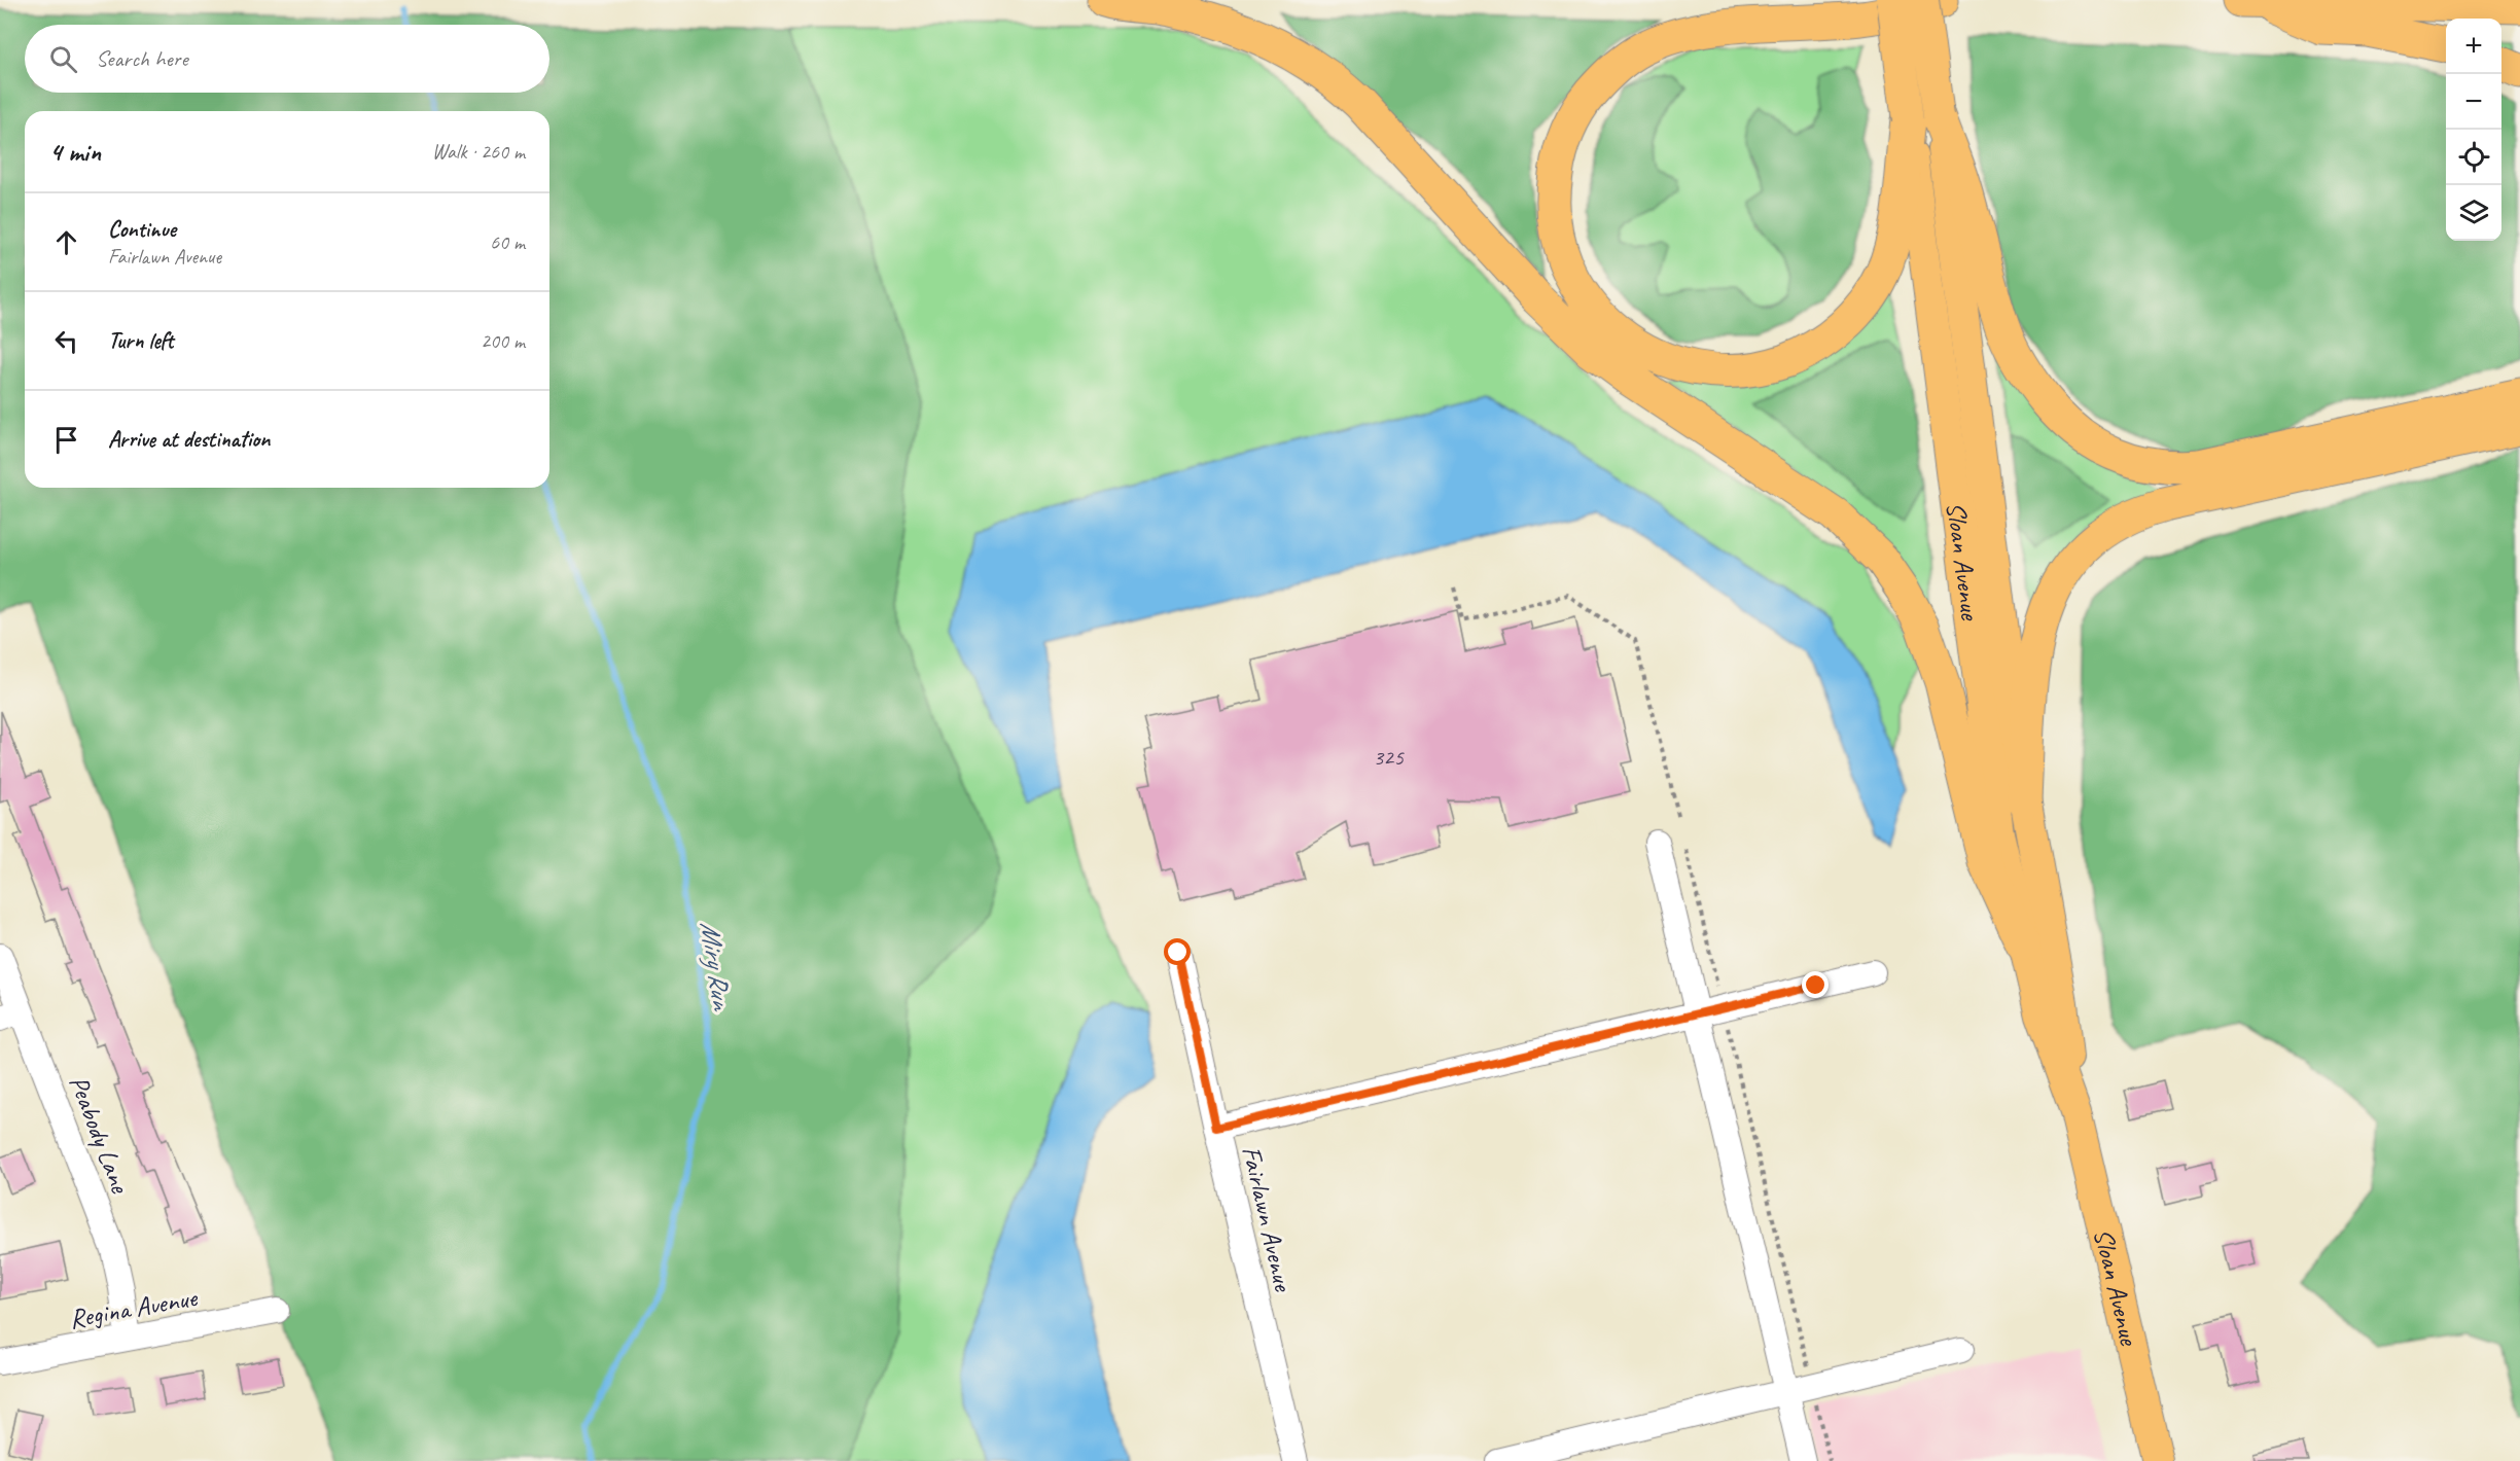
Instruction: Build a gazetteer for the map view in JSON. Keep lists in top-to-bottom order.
{
  "streets": {
    "main road": ["Sloan Avenue"],
    "street": ["Peabody Lane", "Fairlawn Avenue", "Regina Avenue"]
  },
  "crossings": [
    ["Peabody Lane", "Regina Avenue"]
  ],
  "water": ["Miry Run"],
  "house_numbers": ["325"],
  "page": {
    "map_buttons": ["+", "−"],
    "search": "Search here",
    "heading": ["4 min", "Walk · 260 m"],
    "list": [
      ["Continue", "Fairlawn Avenue", "60 m"],
      ["Turn left", "200 m"],
      "Arrive at destination"
    ]
  }
}
